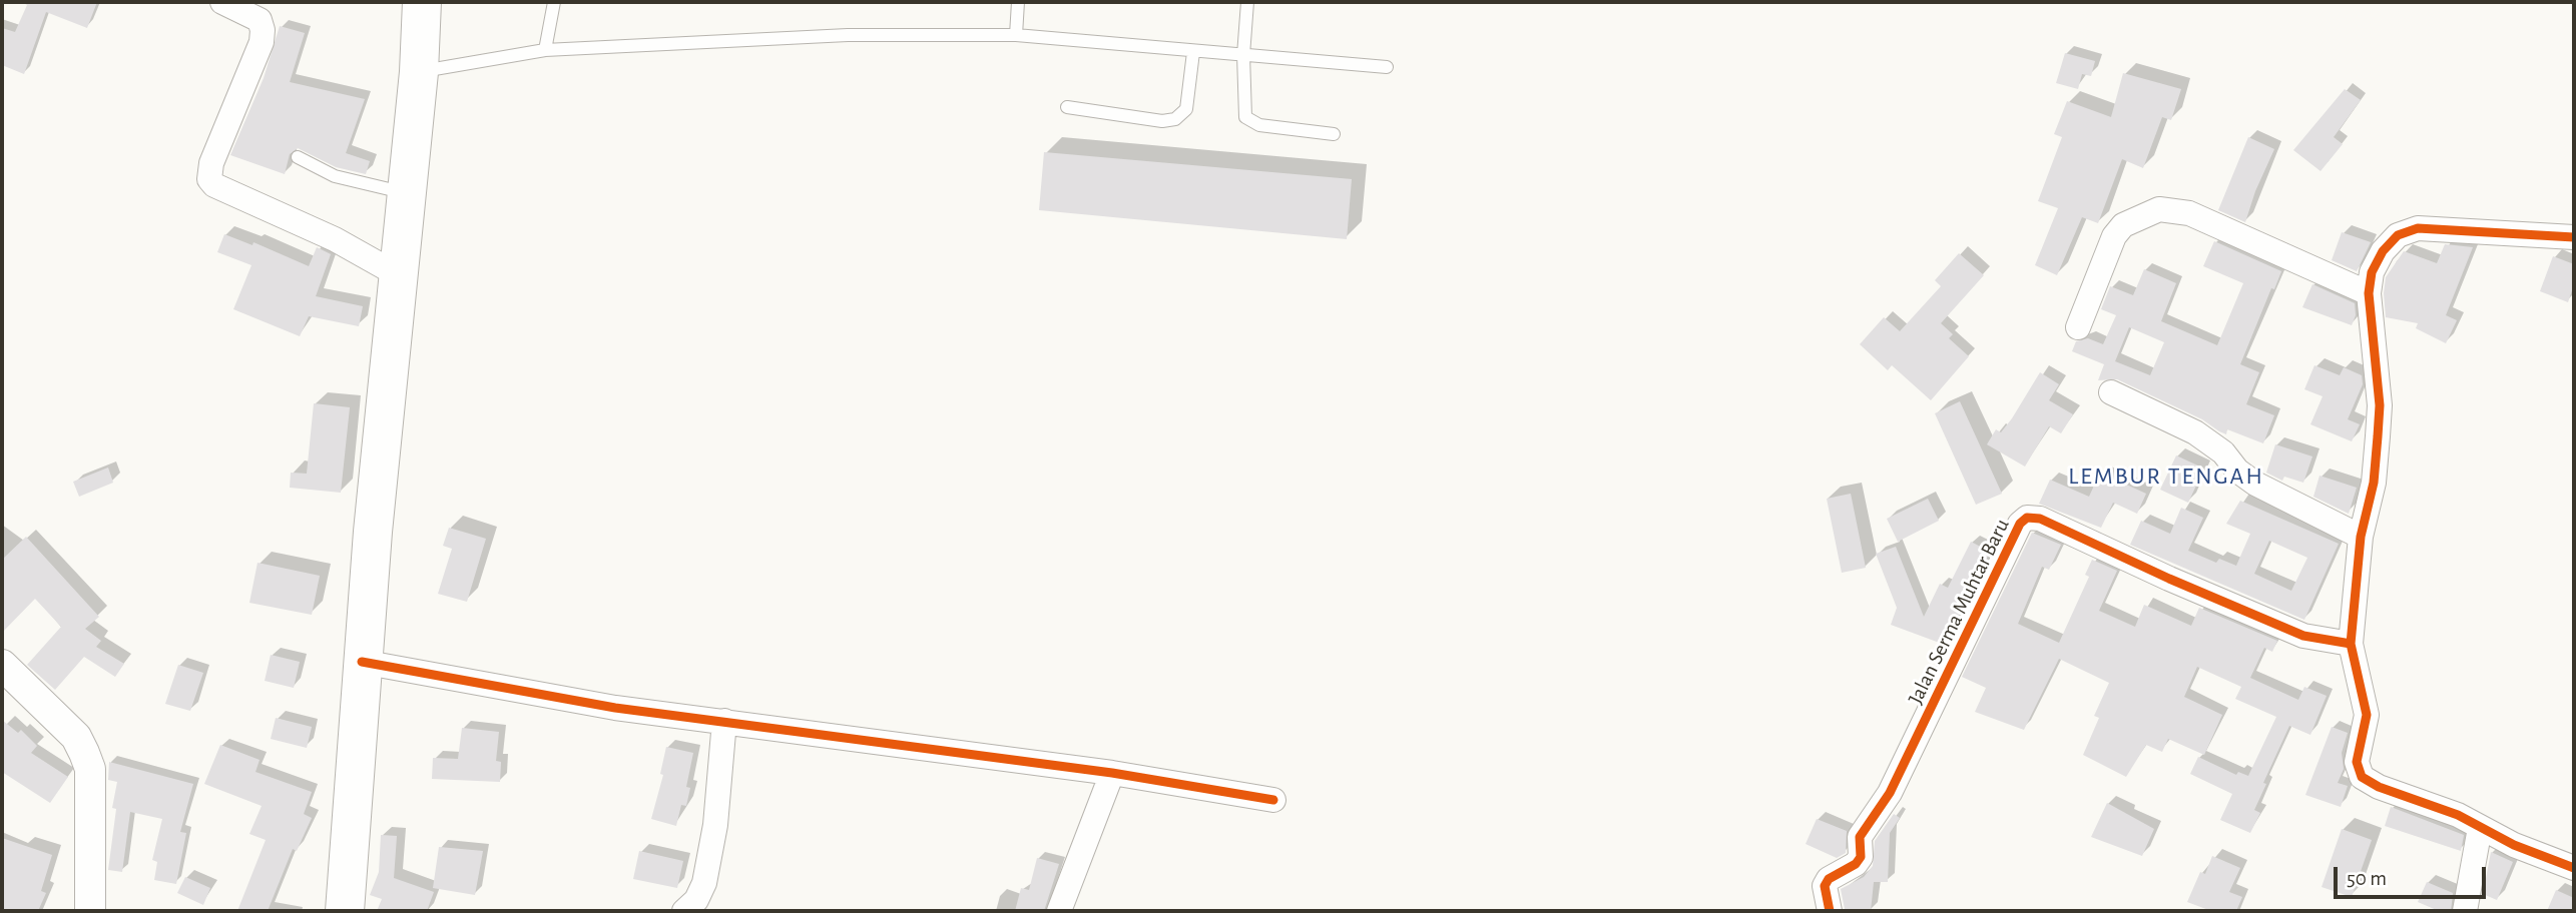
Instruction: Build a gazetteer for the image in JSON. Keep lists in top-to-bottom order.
{
  "streets": {
    "street": ["Jalan Serma Muhtar Baru"]
  },
  "districts": ["LEMBUR TENGAH"],
  "scale_bar": "50 m"
}
